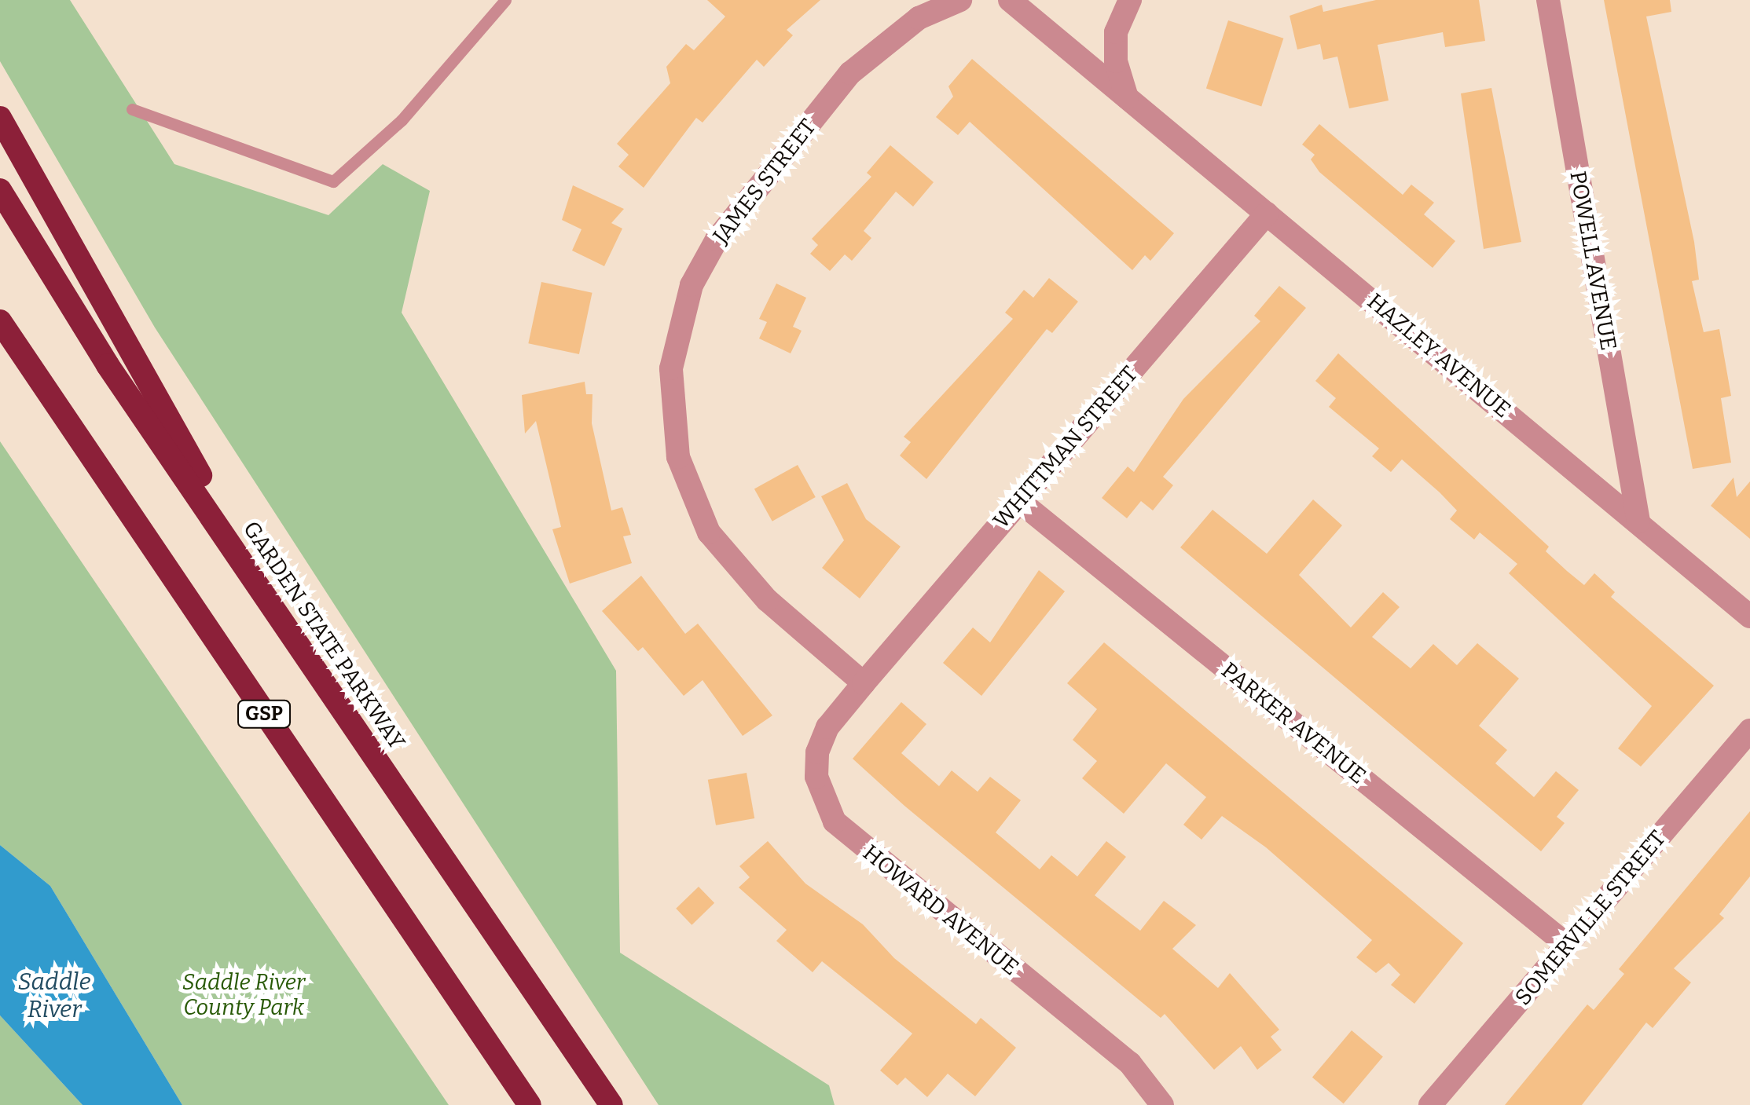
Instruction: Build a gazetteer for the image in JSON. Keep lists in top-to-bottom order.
{
  "streets": {
    "highway": ["GARDEN STATE PARKWAY", "GSP"],
    "street": [
      "JAMES STREET",
      "POWELL AVENUE",
      "HAZLEY AVENUE",
      "WHITTMAN STREET",
      "PARKER AVENUE",
      "HOWARD AVENUE",
      "SOMERVILLE STREET"
    ]
  },
  "crossings": [
    ["JAMES STREET", "WHITTMAN STREET"],
    ["JAMES STREET", "HOWARD AVENUE"],
    ["POWELL AVENUE", "HAZLEY AVENUE"],
    ["HAZLEY AVENUE", "WHITTMAN STREET"],
    ["WHITTMAN STREET", "PARKER AVENUE"],
    ["WHITTMAN STREET", "HOWARD AVENUE"],
    ["PARKER AVENUE", "SOMERVILLE STREET"]
  ],
  "water": ["Saddle River"],
  "parks": ["Saddle River County Park"]
}
